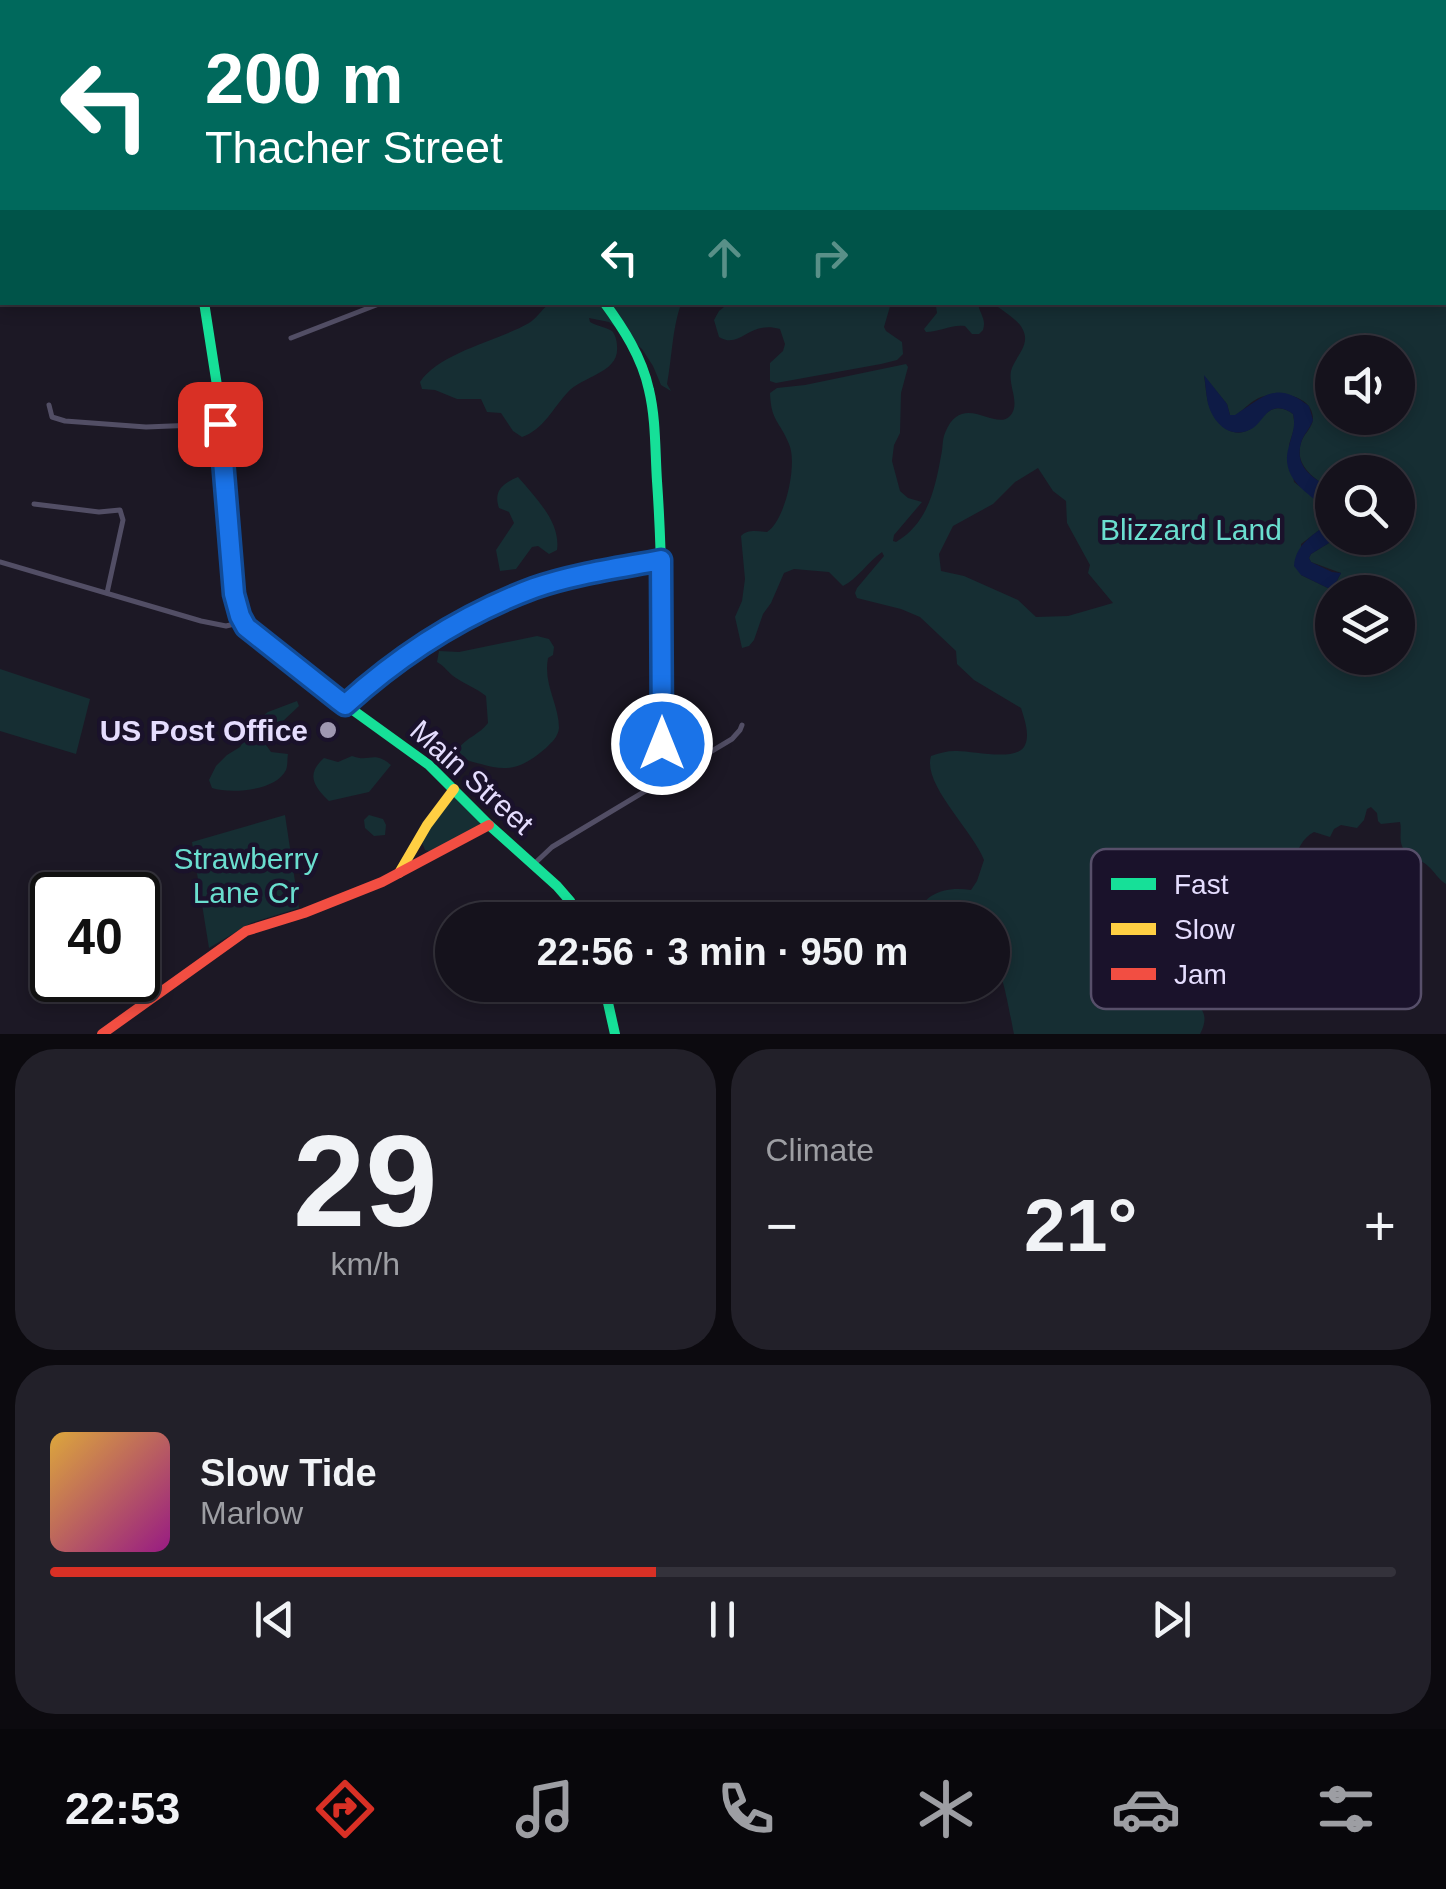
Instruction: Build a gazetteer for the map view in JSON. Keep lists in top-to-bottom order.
{
  "streets": {
    "street": ["Main Street"]
  },
  "parks": ["Blizzard Land", "Strawberry Lane Cr"],
  "places": ["US Post Office"],
  "legend": ["Fast", "Slow", "Jam"],
  "page": {
    "turn": ["200 m", "Thacher Street"],
    "limit": "40",
    "trip": "22:56 · 3 min · 950 m",
    "tile": [
      ["29", "km/h"],
      "Climate"
    ],
    "heat": ["−", "21°", "+"],
    "song": ["Slow Tide", "Marlow"],
    "tabs": "22:53"
  }
}
